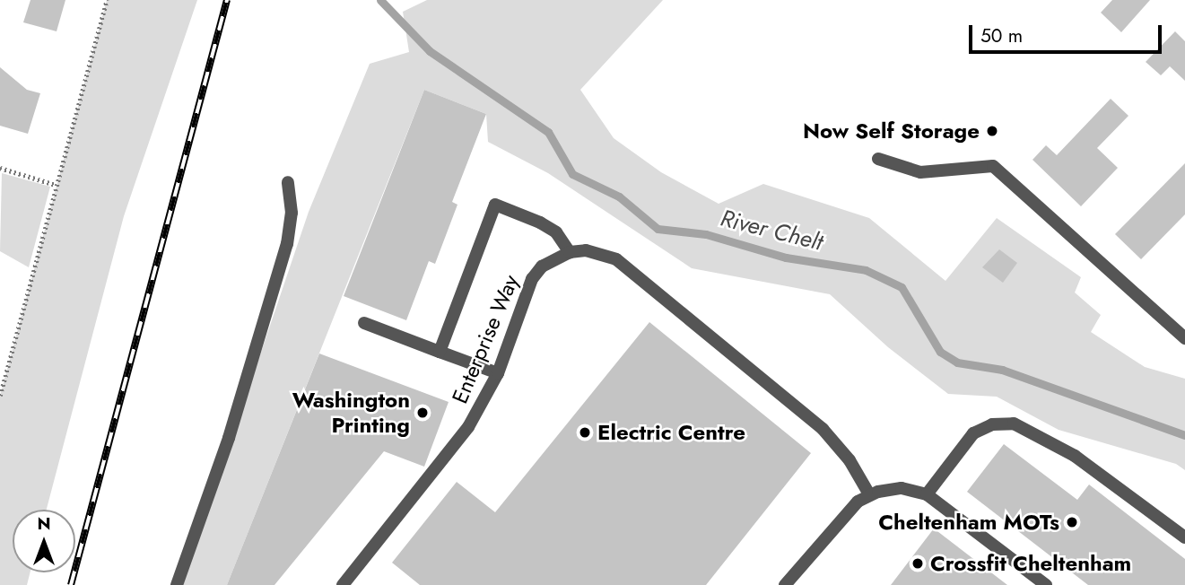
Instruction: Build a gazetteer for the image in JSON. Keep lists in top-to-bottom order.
{
  "streets": {
    "lane": ["Enterprise Way"]
  },
  "water": ["River Chelt"],
  "places": [
    "Now Self Storage",
    "Washington Printing",
    "Electric Centre",
    "Cheltenham MOTs",
    "Crossfit Cheltenham"
  ],
  "scale_bar": "50 m",
  "north": "top"
}
